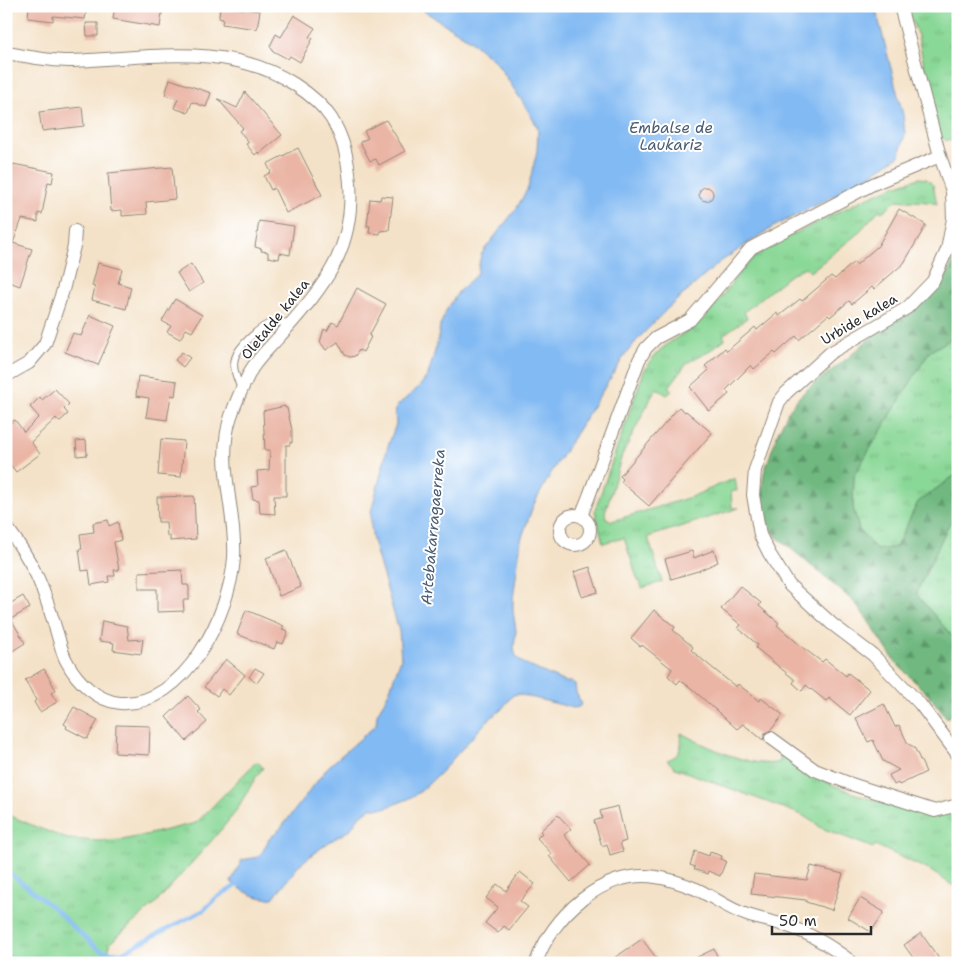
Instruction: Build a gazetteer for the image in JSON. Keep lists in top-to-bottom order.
{
  "streets": {
    "street": ["Oletalde kalea", "Urbide kalea"]
  },
  "water": ["Embalse de Laukariz", "Artebakarragaerreka"],
  "scale_bar": "50 m"
}
